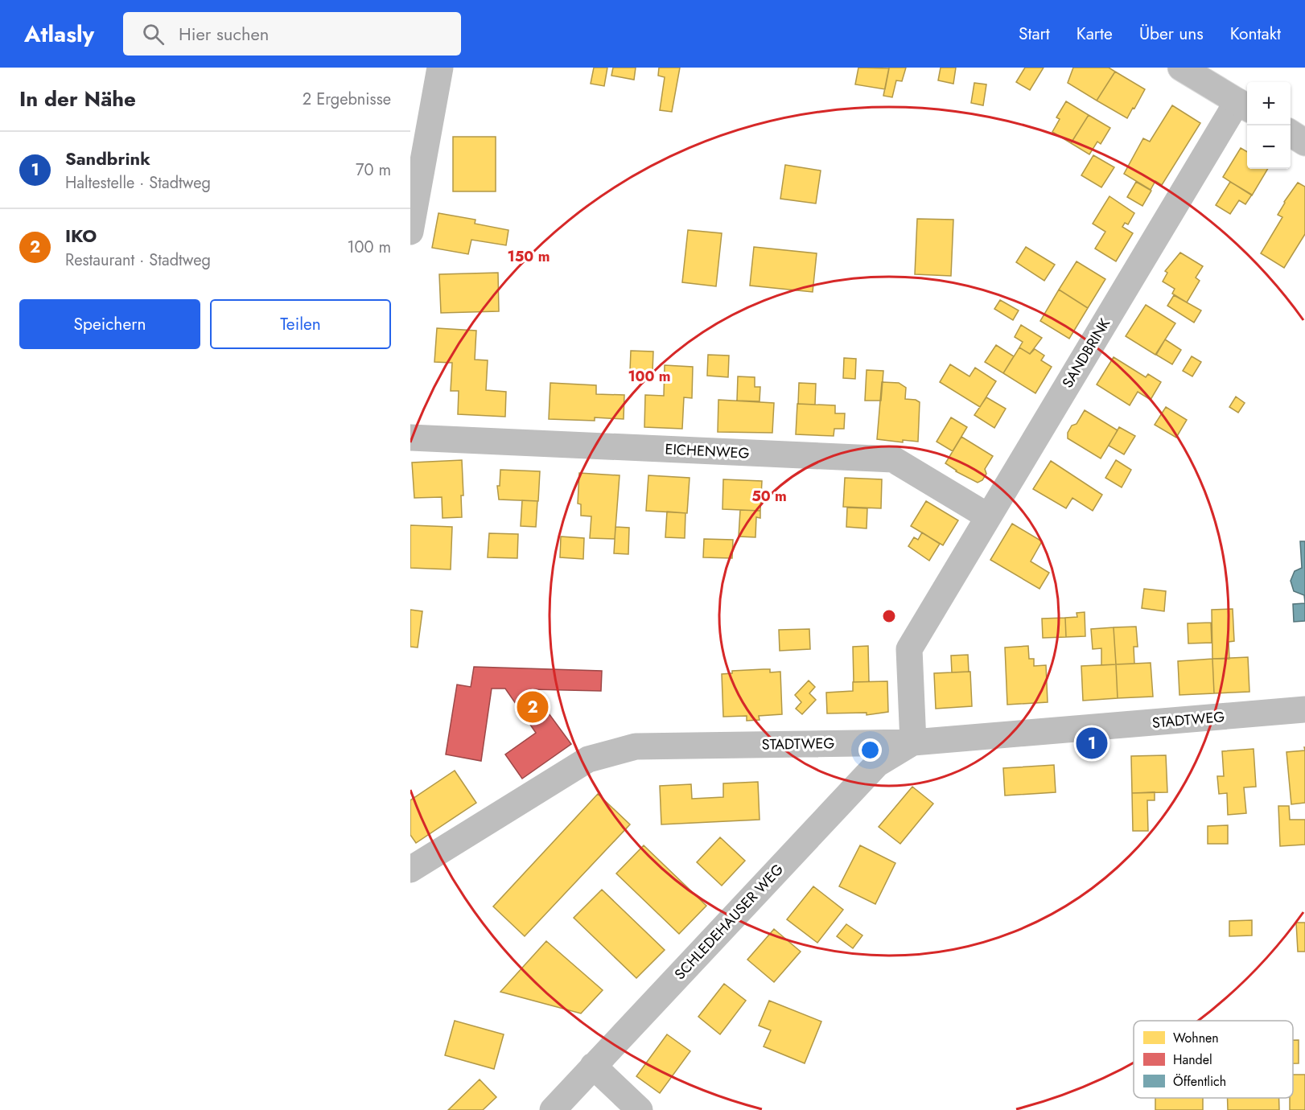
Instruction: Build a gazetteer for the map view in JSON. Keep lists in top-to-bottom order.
{
  "streets": {
    "street": [
      "SANDBRINK",
      "EICHENWEG",
      "STADTWEG",
      "SCHLEDEHAUSER WEG"
    ]
  },
  "crossings": [
    ["SANDBRINK", "EICHENWEG"],
    ["SANDBRINK", "STADTWEG"],
    ["SANDBRINK", "SCHLEDEHAUSER WEG"],
    ["STADTWEG", "SCHLEDEHAUSER WEG"]
  ],
  "legend": ["Wohnen", "Handel", "Öffentlich"],
  "page": {
    "header": "Atlasly",
    "search": "Hier suchen",
    "nav": [
      "Start",
      "Karte",
      "Über uns",
      "Kontakt"
    ],
    "heading": ["In der Nähe", "2 Ergebnisse"],
    "map_buttons": ["+", "−"],
    "list": [
      {
        "mark": "1",
        "name": "Sandbrink",
        "note": "Haltestelle · Stadtweg",
        "value": "70 m"
      },
      {
        "mark": "2",
        "name": "IKO",
        "note": "Restaurant · Stadtweg",
        "value": "100 m"
      }
    ],
    "buttons": ["Speichern", "Teilen"],
    "pins": ["2", "1"]
  },
  "rings": ["150 m", "100 m", "50 m"]
}
